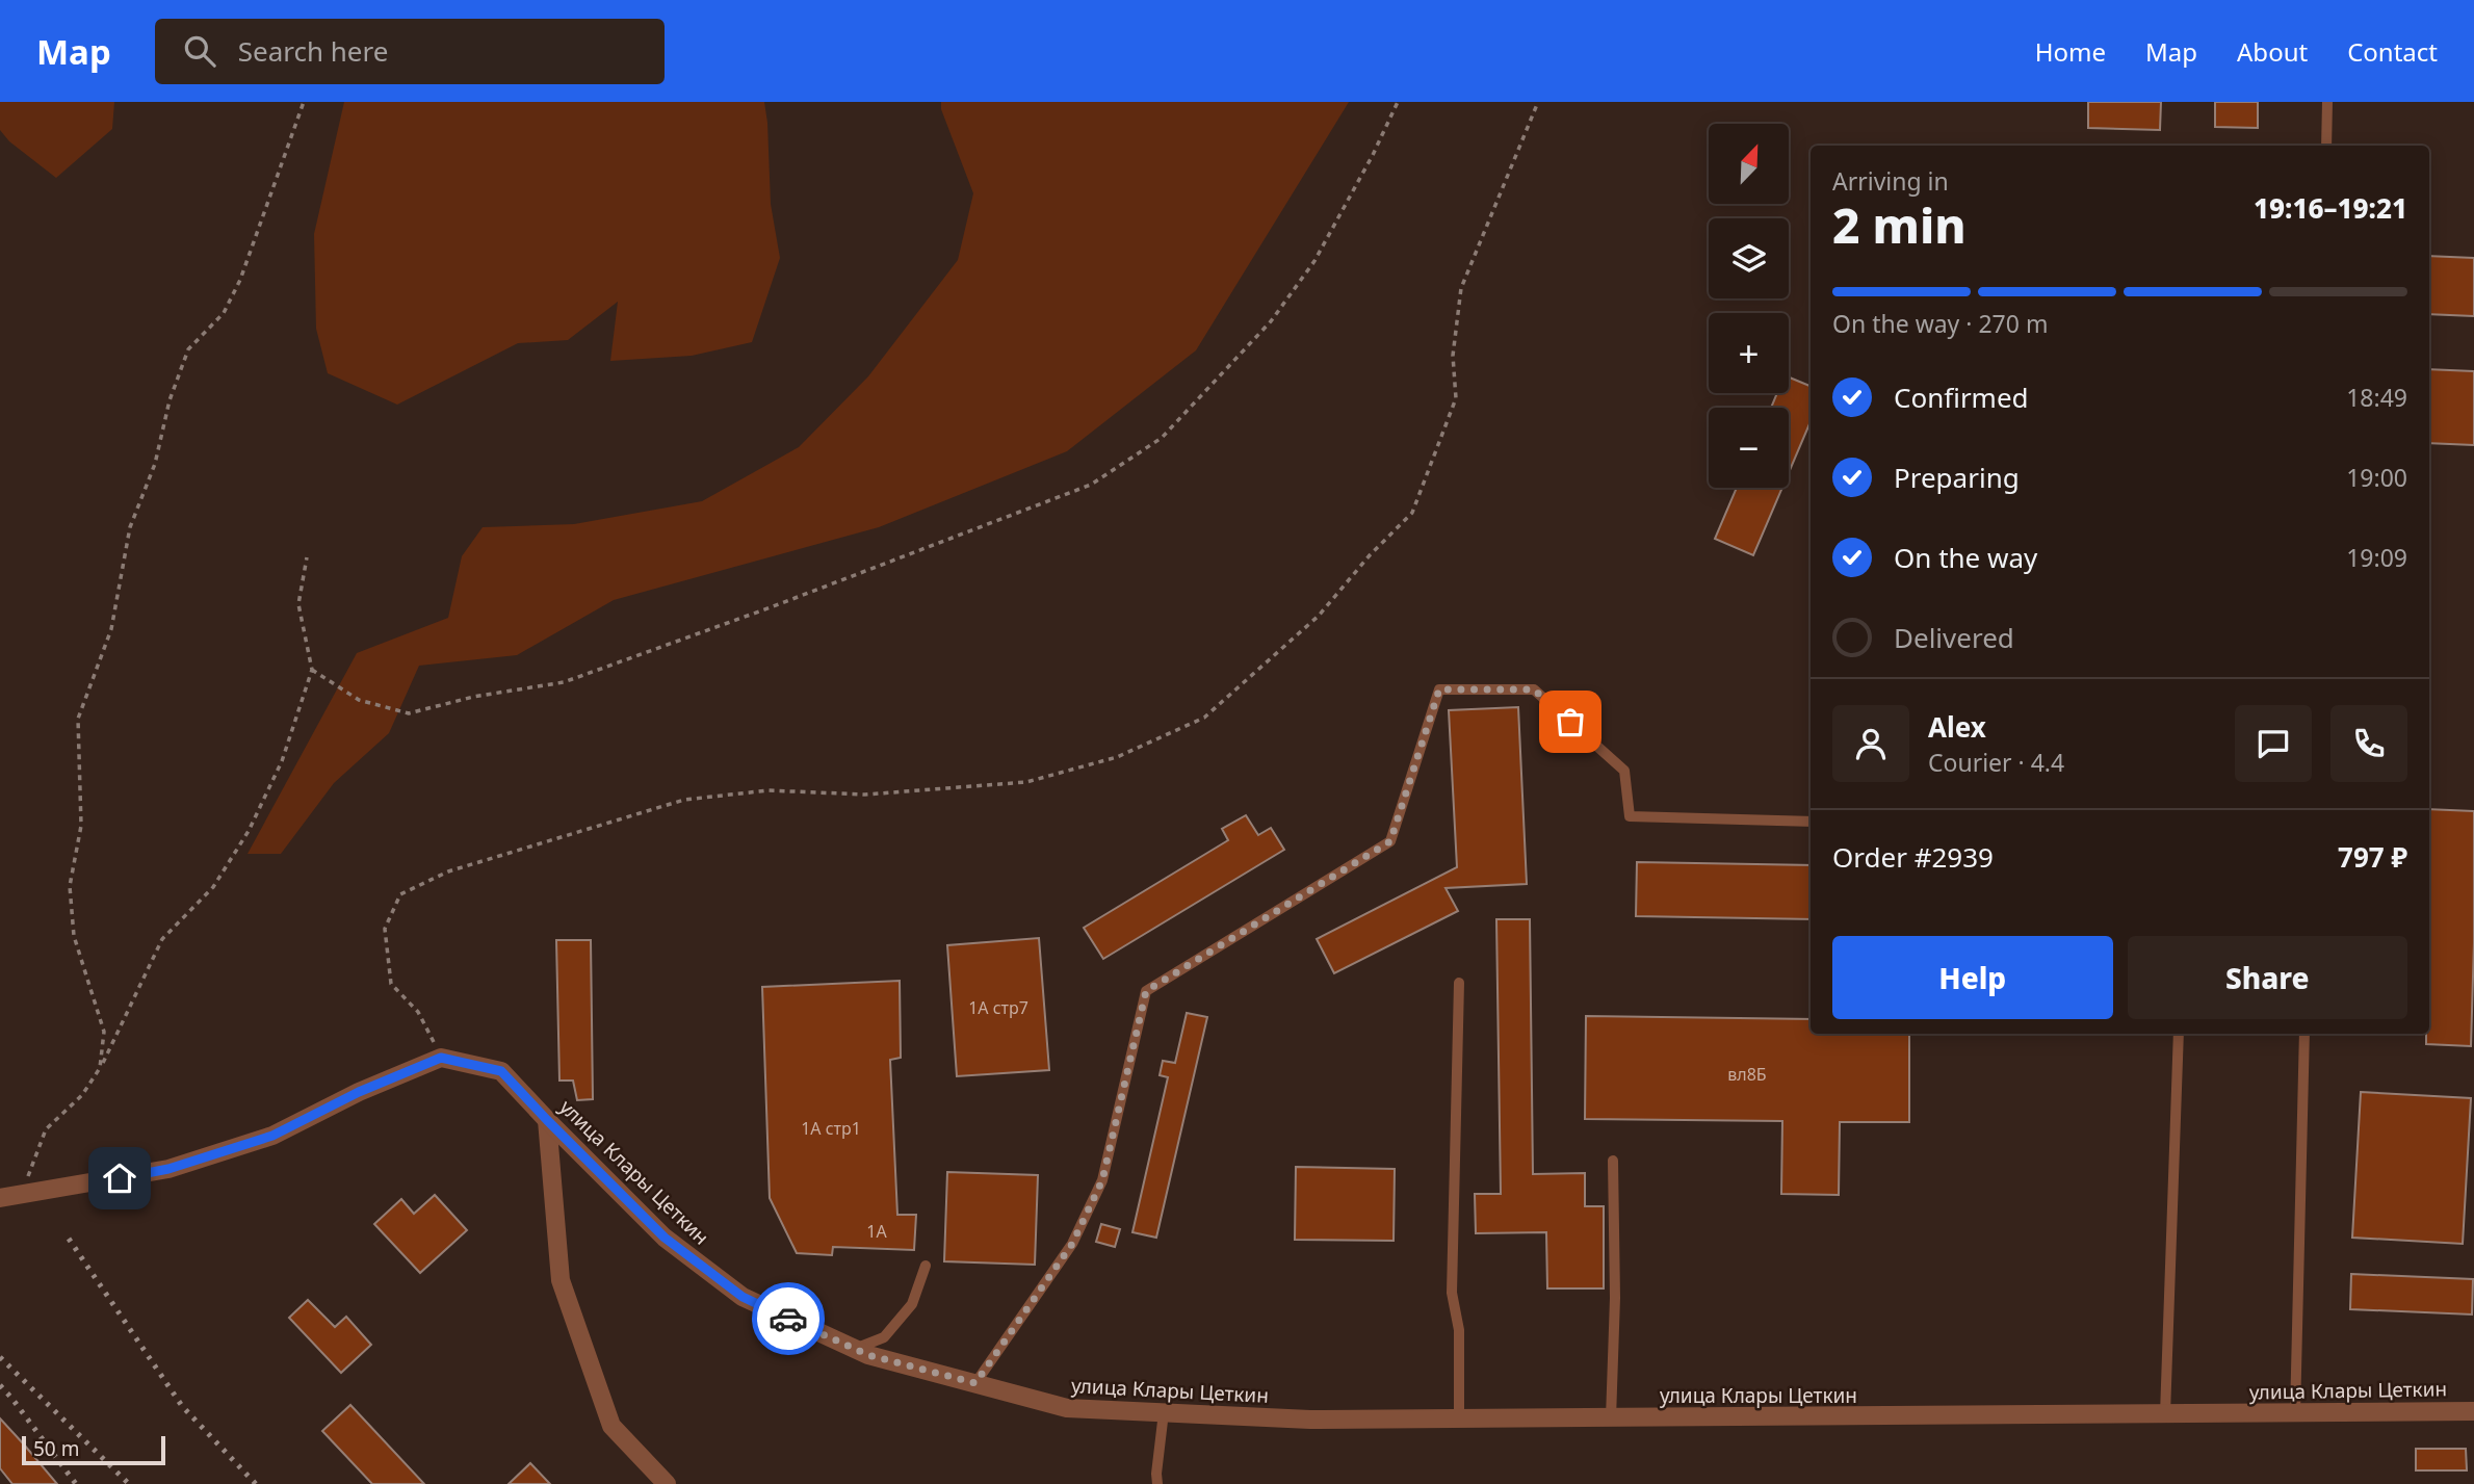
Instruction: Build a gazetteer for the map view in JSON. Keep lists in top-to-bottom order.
{
  "streets": {
    "street": ["улица Клары Цеткин"]
  },
  "house_numbers": [
    "1А стр7",
    "вл8Б",
    "1А стр1",
    "1А"
  ],
  "scale_bar": "50 m",
  "north": "top right",
  "page": {
    "header": "Map",
    "search": "Search here",
    "nav": [
      "Home",
      "Map",
      "About",
      "Contact"
    ],
    "map_buttons": ["+", "−"],
    "heading": ["2 min", "Arriving in", "19:16–19:21"],
    "panel": [
      "Alex",
      "Courier · 4.4",
      "Order #2939",
      "797 ₽"
    ],
    "bar": "On the way · 270 m",
    "list": [
      ["Confirmed", "18:49"],
      ["Preparing", "19:00"],
      ["On the way", "19:09"],
      "Delivered"
    ],
    "buttons": ["Help", "Share"],
    "scale": "50 m"
  }
}
